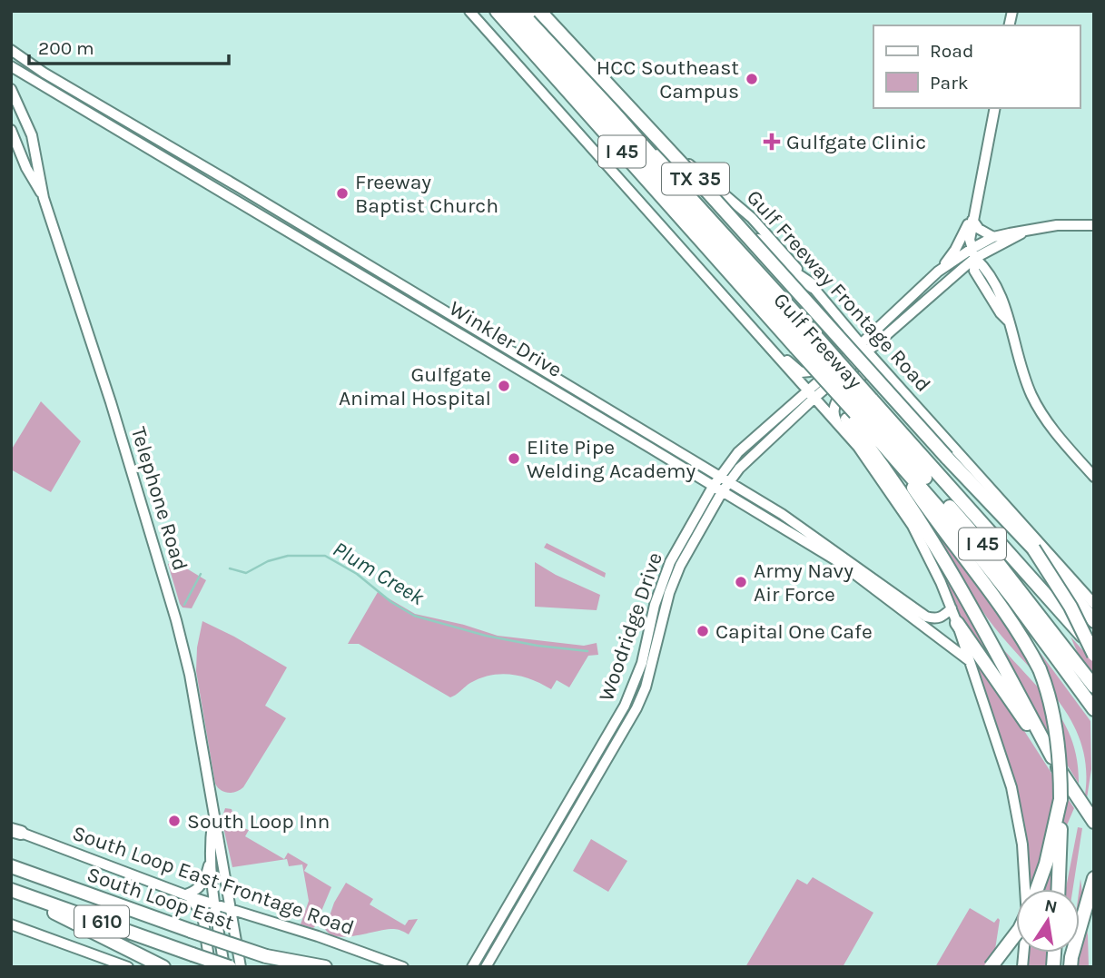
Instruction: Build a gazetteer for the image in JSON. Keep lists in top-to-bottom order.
{
  "streets": {
    "highway": [
      "I 45",
      "TX 35",
      "Gulf Freeway",
      "South Loop East",
      "I 610"
    ],
    "main road": [
      "Gulf Freeway Frontage Road",
      "Winkler Drive",
      "Telephone Road",
      "Woodridge Drive",
      "South Loop East Frontage Road"
    ]
  },
  "crossings": [
    ["Gulf Freeway Frontage Road", "Woodridge Drive"],
    ["Winkler Drive", "Woodridge Drive"],
    ["Telephone Road", "South Loop East Frontage Road"]
  ],
  "water": ["Plum Creek"],
  "places": {
    "other": [
      "HCC Southeast Campus",
      "Freeway Baptist Church",
      "Gulfgate Animal Hospital",
      "Elite Pipe Welding Academy",
      "Army Navy Air Force",
      "Capital One Cafe",
      "South Loop Inn"
    ],
    "health": ["Gulfgate Clinic"]
  },
  "legend": ["Road", "Park"],
  "scale_bar": "200 m",
  "north": "top"
}
